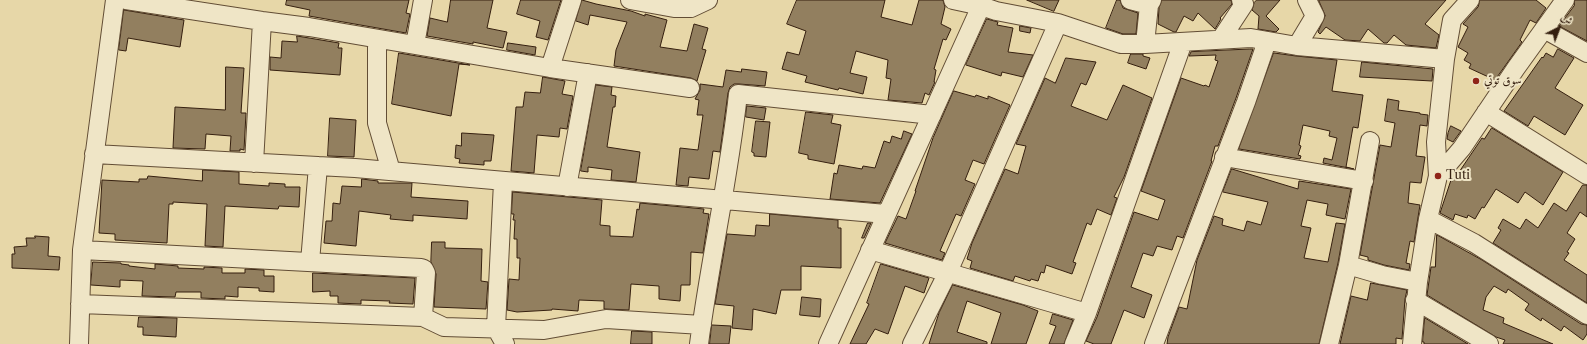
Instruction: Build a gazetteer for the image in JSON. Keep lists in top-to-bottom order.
{
  "places": ["سوق توتي", "Tuti"],
  "north": "top right"
}
